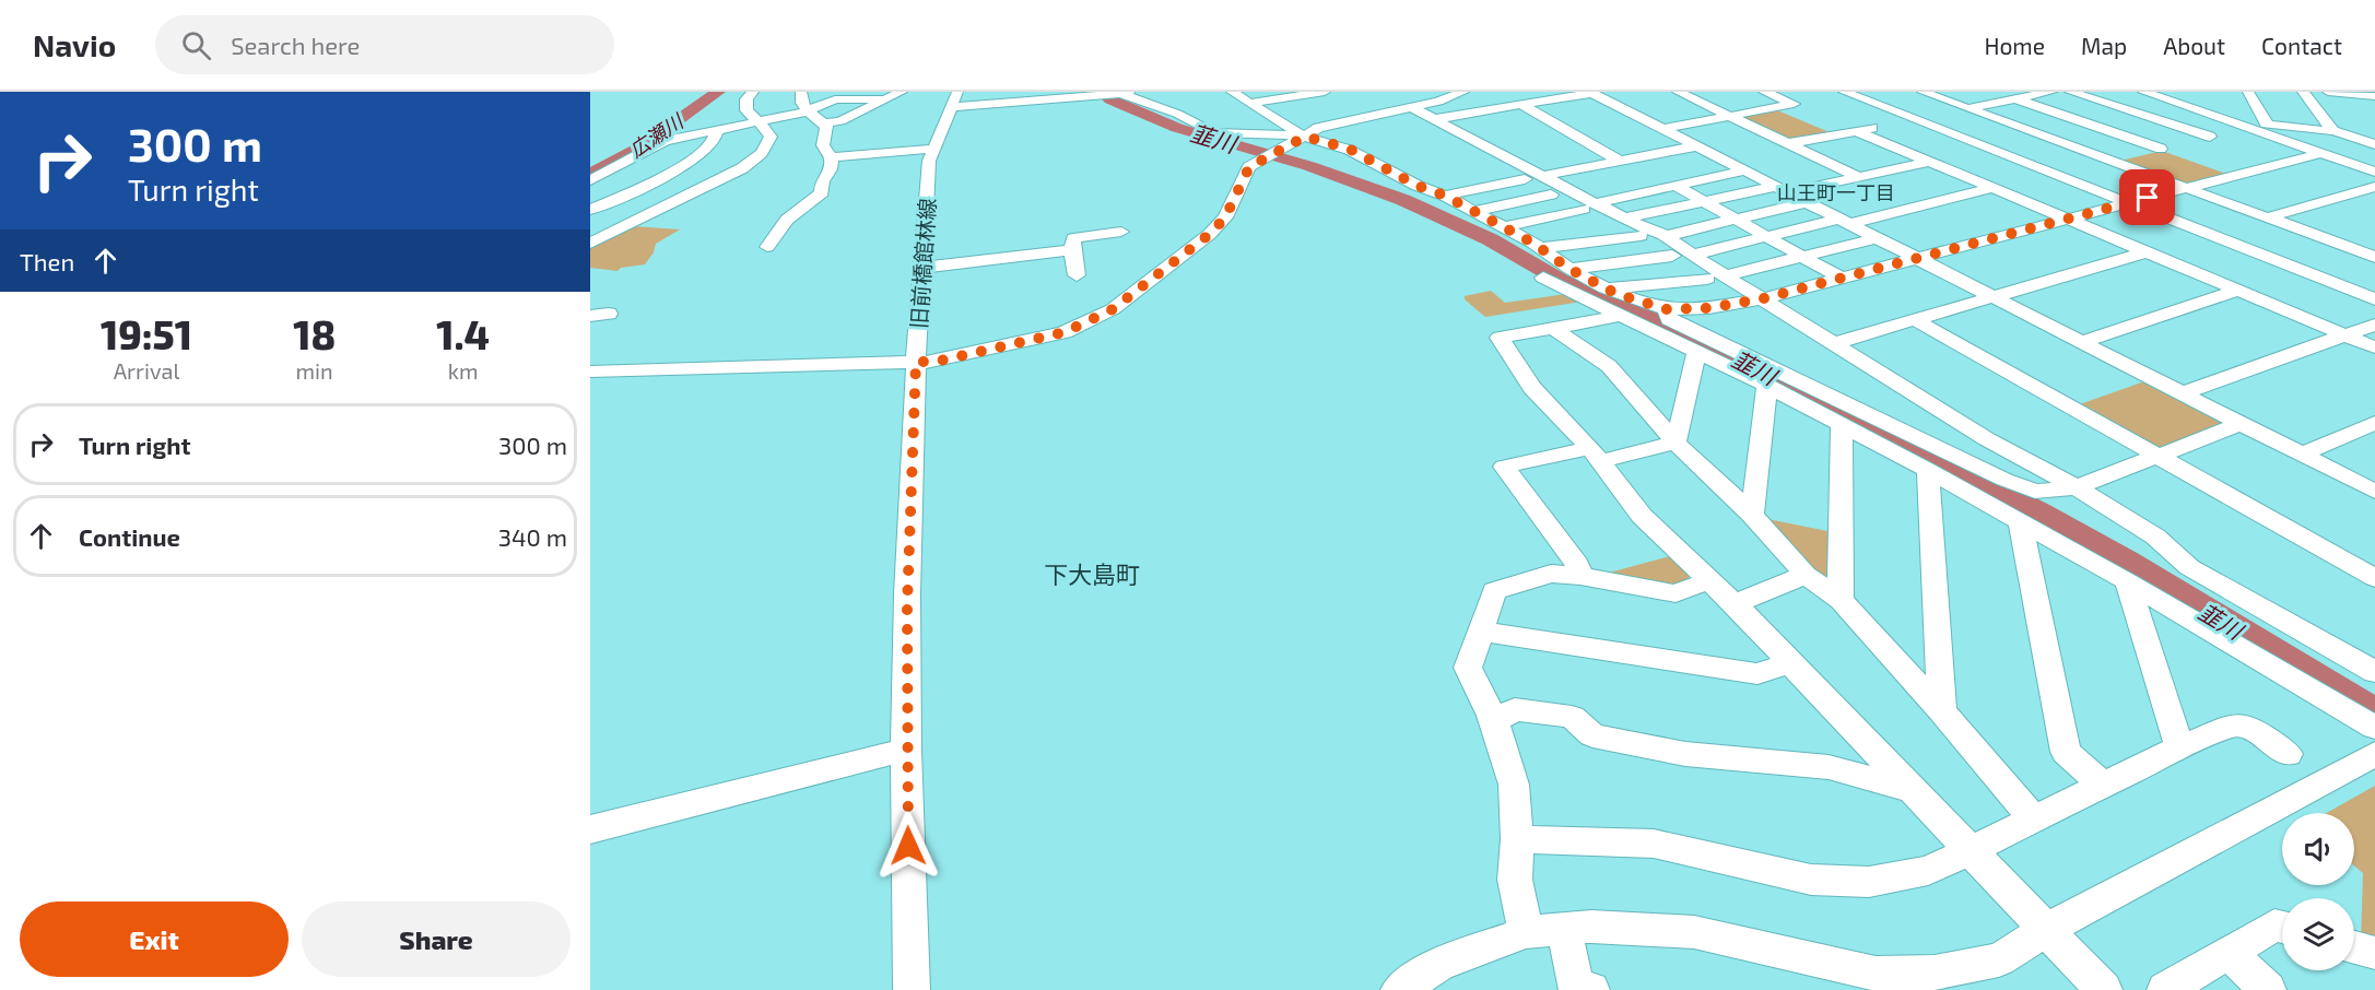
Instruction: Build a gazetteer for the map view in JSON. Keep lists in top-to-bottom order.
{
  "streets": {
    "street": ["旧前橋館林線"]
  },
  "districts": ["山王町一丁目", "下大島町"],
  "water": ["広瀬川", "韮川"],
  "page": {
    "header": "Navio",
    "search": "Search here",
    "nav": [
      "Home",
      "Map",
      "About",
      "Contact"
    ],
    "turn": ["300 m", "Turn right"],
    "then": "Then",
    "eta": [
      "19:51",
      "Arrival",
      "18",
      "min",
      "1.4",
      "km"
    ],
    "list": [
      {
        "name": "Turn right",
        "value": "300 m"
      },
      {
        "name": "Continue",
        "value": "340 m"
      }
    ],
    "buttons": ["Exit", "Share"]
  }
}
